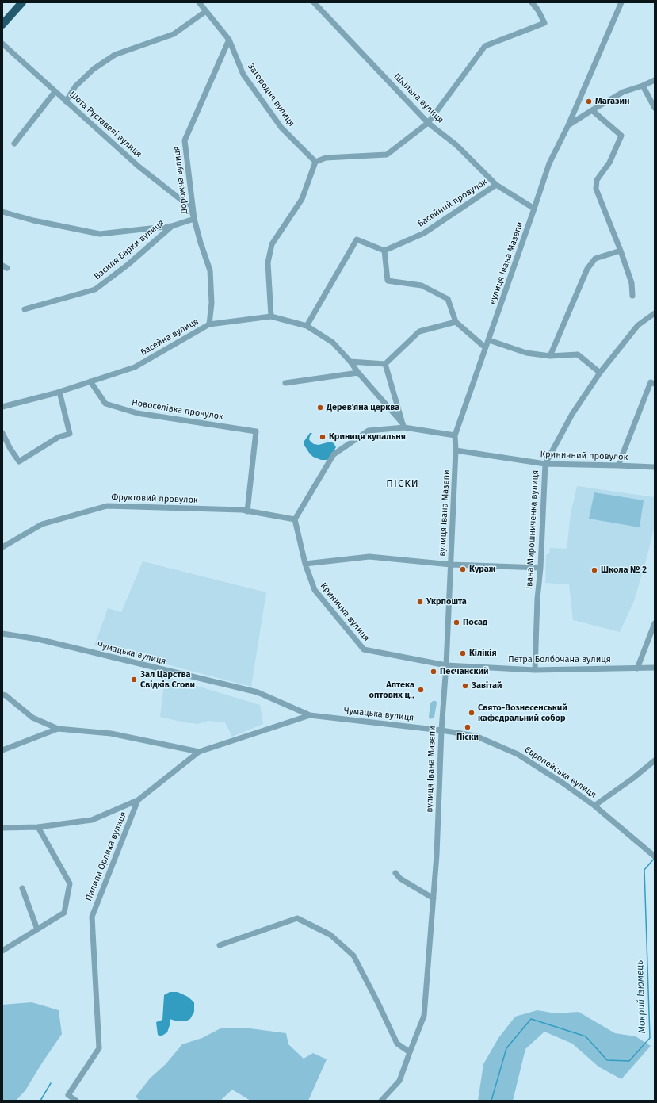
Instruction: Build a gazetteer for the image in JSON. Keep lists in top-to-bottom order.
{
  "streets": {
    "street": [
      "Загородня вулиця",
      "Шкільна вулиця",
      "Шота Руставелі вулиця",
      "Дорожна вулиця",
      "Басейний провулок",
      "Василя Барки вулиця",
      "вулиця Івана Мазепи",
      "Басейна вулиця",
      "Новоселівка провулок",
      "Криничний провулок",
      "Фруктовий провулок",
      "Івана Мирошниченка вулиця",
      "Кринична вулиця",
      "Чумацька вулиця",
      "Петра Болбочана вулиця",
      "Європейська вулиця",
      "Пилипа Орлика вулиця"
    ]
  },
  "crossings": [
    ["Загородня вулиця", "Дорожна вулиця"],
    ["Шкільна вулиця", "Басейний провулок"],
    ["Шкільна вулиця", "вулиця Івана Мазепи"],
    ["Шота Руставелі вулиця", "Дорожна вулиця"],
    ["Дорожна вулиця", "Басейна вулиця"],
    ["вулиця Івана Мазепи", "Криничний провулок"],
    ["вулиця Івана Мазепи", "Кринична вулиця"],
    ["вулиця Івана Мазепи", "Чумацька вулиця"],
    ["вулиця Івана Мазепи", "Петра Болбочана вулиця"],
    ["вулиця Івана Мазепи", "Європейська вулиця"],
    ["Басейна вулиця", "Новоселівка провулок"],
    ["Новоселівка провулок", "Фруктовий провулок"],
    ["Криничний провулок", "Івана Мирошниченка вулиця"],
    ["Фруктовий провулок", "Кринична вулиця"],
    ["Івана Мирошниченка вулиця", "Петра Болбочана вулиця"],
    ["Кринична вулиця", "Петра Болбочана вулиця"],
    ["Чумацька вулиця", "Європейська вулиця"]
  ],
  "districts": ["ПІСКИ"],
  "water": ["Мокрий Ізюмець"],
  "places": [
    "Магазин",
    "Дерев'яна церква",
    "Криниця купальня",
    "Кураж",
    "Школа № 2",
    "Укрпошта",
    "Посад",
    "Кілікія",
    "Песчанский",
    "Зал Царства Свідків Єгови",
    "Завітай",
    "Аптека оптових ц‥",
    "Свято-Вознесенський кафедральний собор",
    "Піски"
  ]
}
